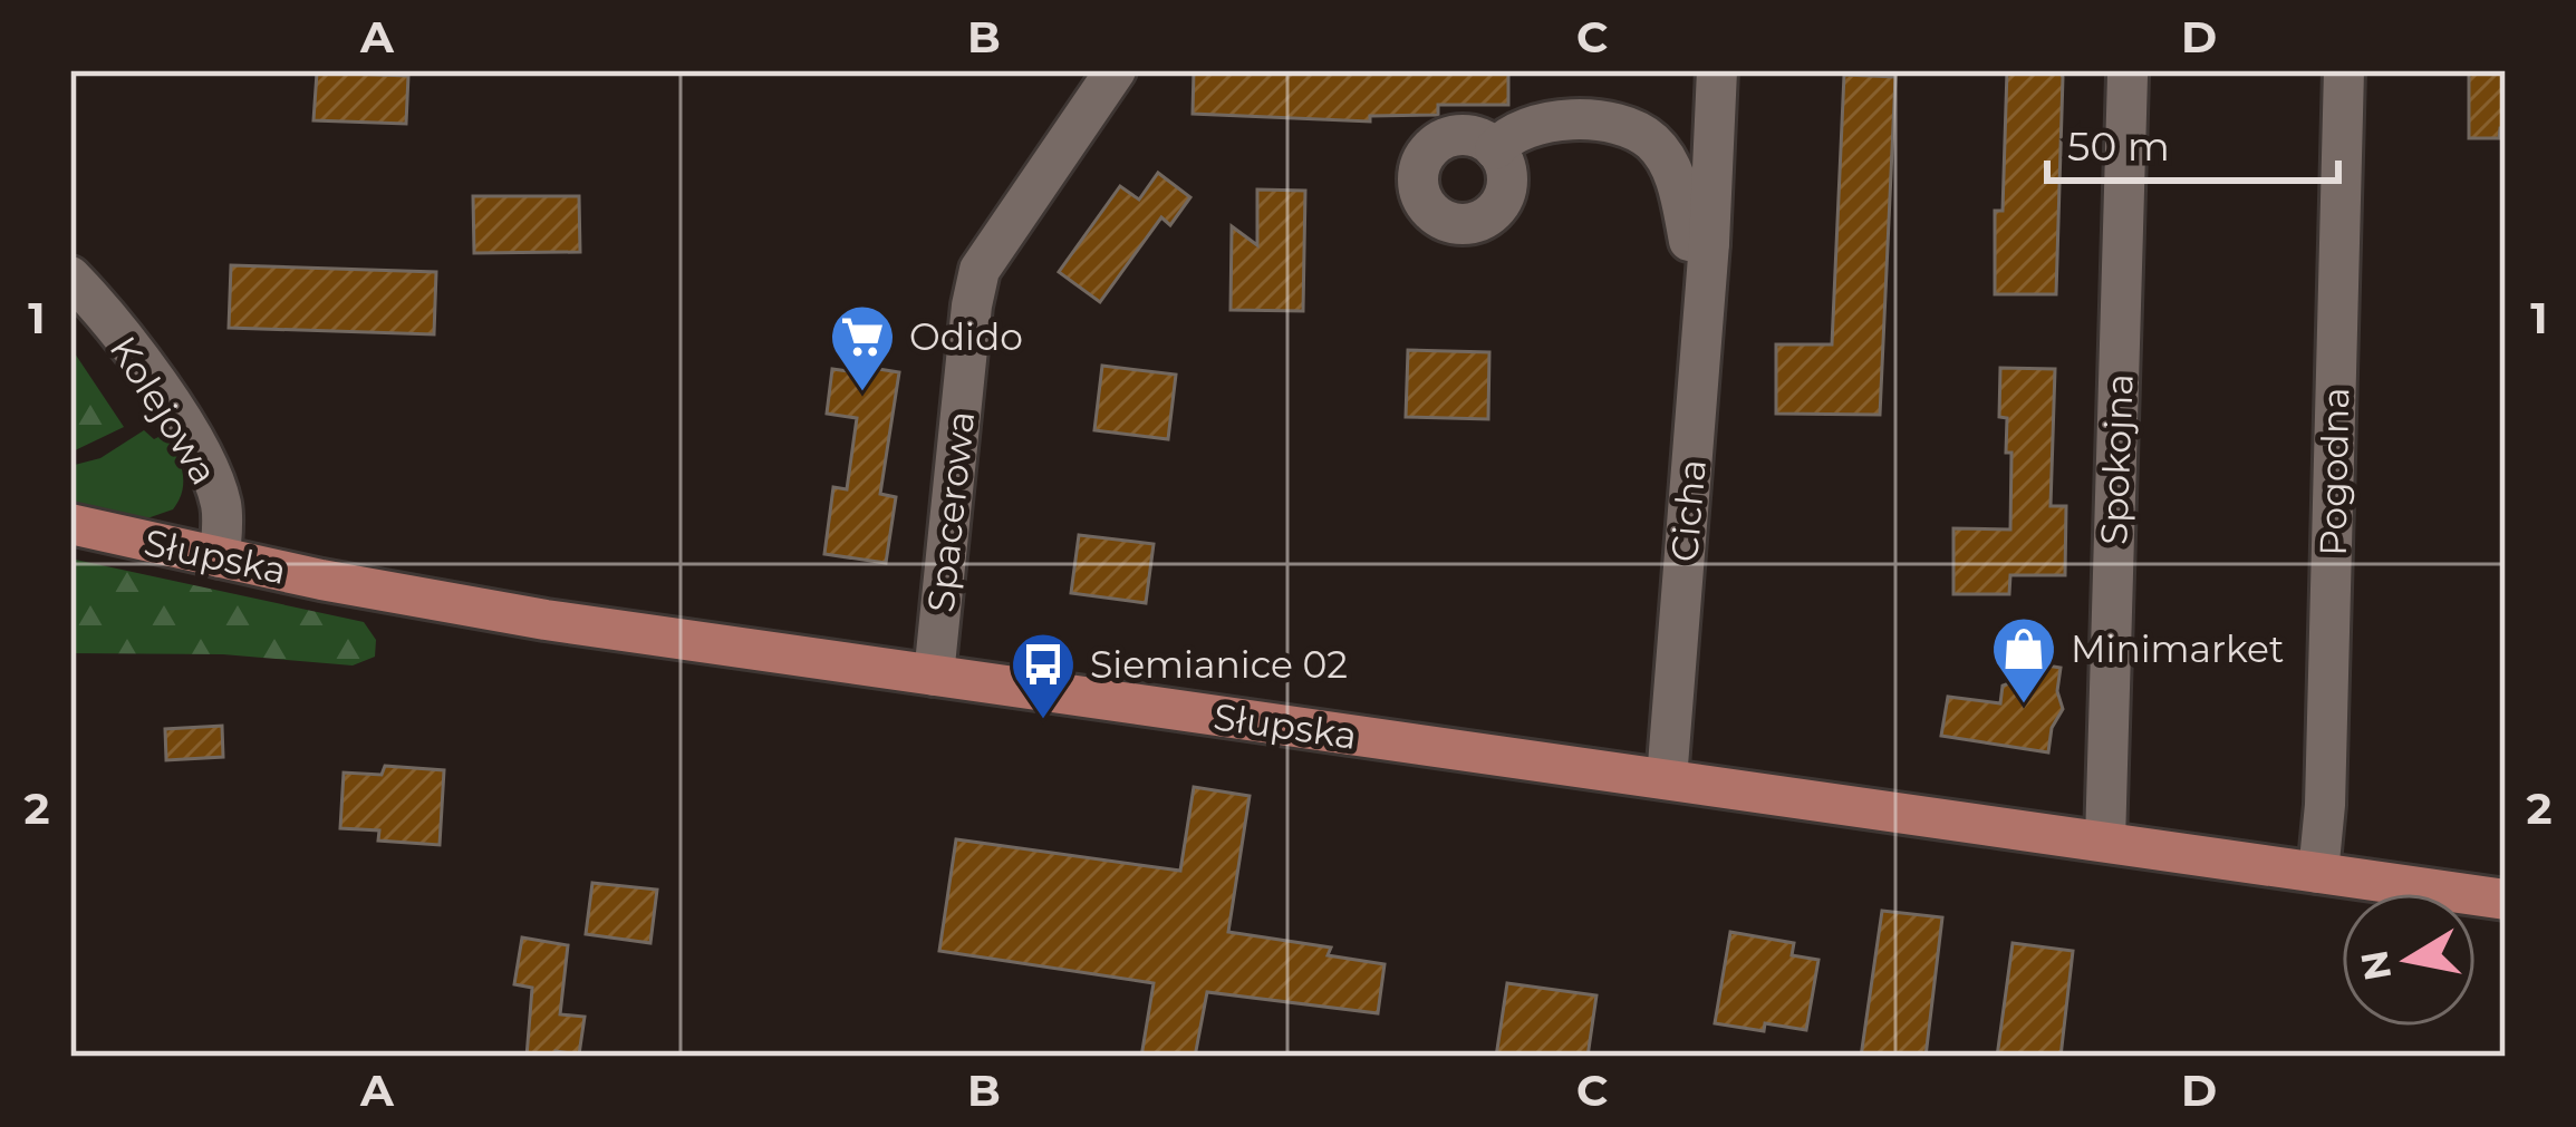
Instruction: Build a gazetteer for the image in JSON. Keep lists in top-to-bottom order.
{
  "streets": {
    "main road": ["Słupska"],
    "street": [
      "Kolejowa",
      "Spokojna",
      "Pogodna",
      "Cicha",
      "Spacerowa"
    ]
  },
  "crossings": [
    ["Kolejowa", "Słupska"],
    ["Spokojna", "Słupska"],
    ["Pogodna", "Słupska"],
    ["Cicha", "Słupska"],
    ["Spacerowa", "Słupska"]
  ],
  "places": {
    "supermarket": ["Odido"],
    "shop": ["Minimarket"],
    "bus stop": ["Siemianice 02"]
  },
  "scale_bar": "50 m",
  "north": "left",
  "grid": {
    "columns": [
      "A",
      "B",
      "C",
      "D"
    ],
    "rows": ["1", "2"]
  }
}
